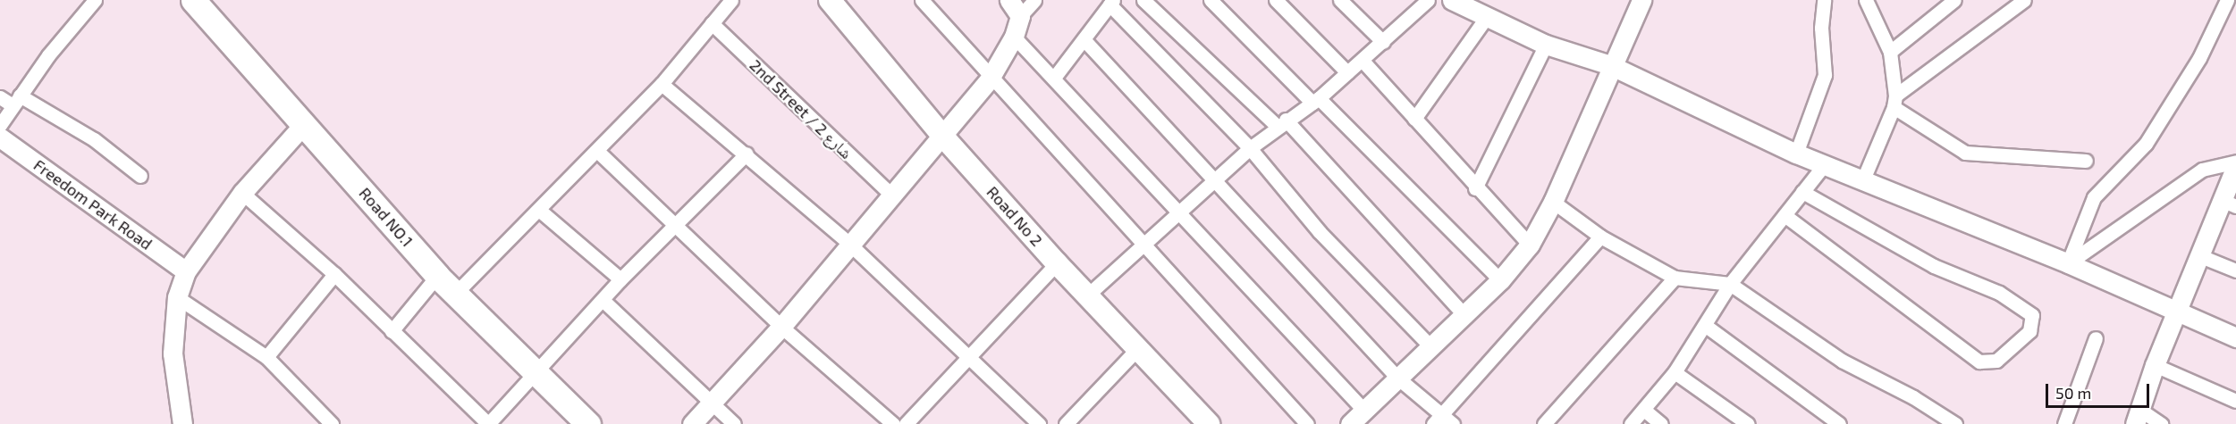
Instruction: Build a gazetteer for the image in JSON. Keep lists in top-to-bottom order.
{
  "streets": {
    "highway": ["Road NO.1"],
    "main road": ["Road No 2"],
    "street": ["2nd Street / شارع 2", "Freedom Park Road"]
  },
  "scale_bar": "50 m"
}
